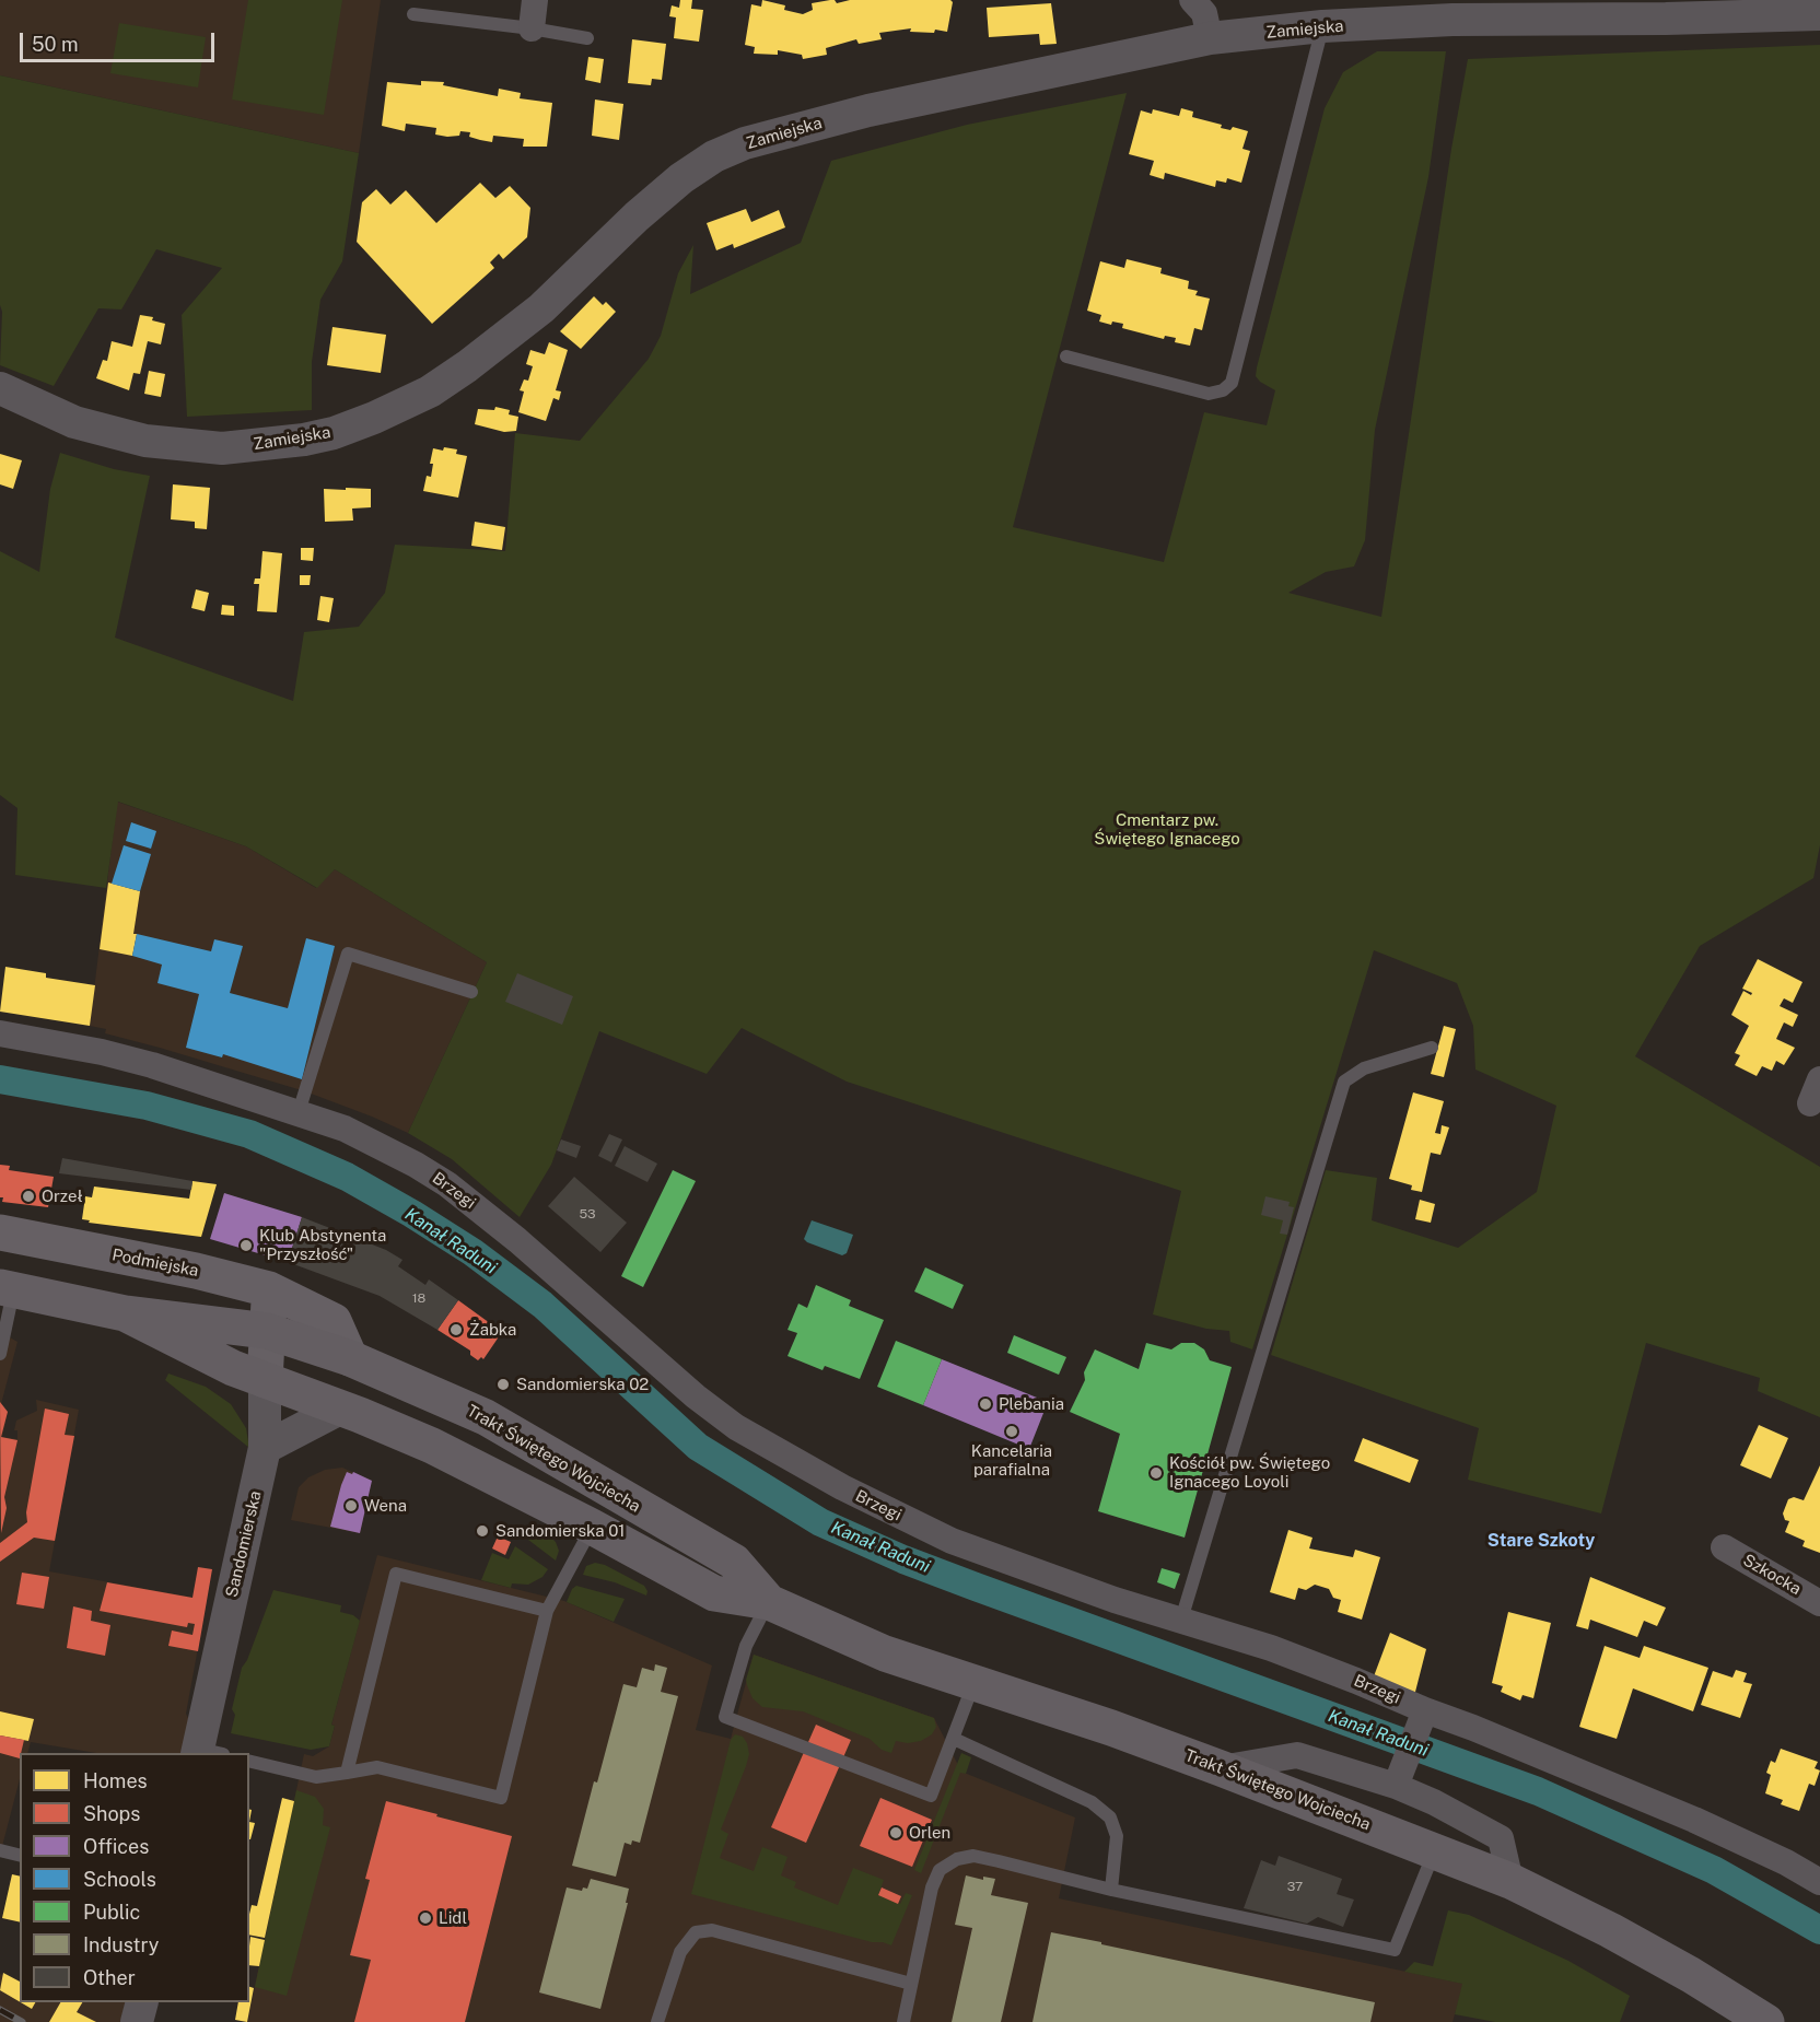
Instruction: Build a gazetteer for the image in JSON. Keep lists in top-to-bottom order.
{
  "streets": {
    "main road": ["Podmiejska", "Trakt Świętego Wojciecha", "Sandomierska"],
    "street": ["Zamiejska", "Brzegi", "Szkocka"]
  },
  "crossings": [
    ["Podmiejska", "Trakt Świętego Wojciecha"],
    ["Trakt Świętego Wojciecha", "Sandomierska"]
  ],
  "districts": ["Stare Szkoty"],
  "water": ["Kanał Raduni"],
  "parks": ["Cmentarz pw. Świętego Ignacego"],
  "places": [
    "Orzeł",
    "Klub Abstynenta \"Przyszłość\"",
    "Żabka",
    "Sandomierska 02",
    "Plebania",
    "Kancelaria parafialna",
    "Kościół pw. Świętego Ignacego Loyoli",
    "Wena",
    "Sandomierska 01",
    "Orlen",
    "Lidl"
  ],
  "house_numbers": ["53", "18", "37"],
  "legend": [
    "Homes",
    "Shops",
    "Offices",
    "Schools",
    "Public",
    "Industry",
    "Other"
  ],
  "scale_bar": "50 m"
}
